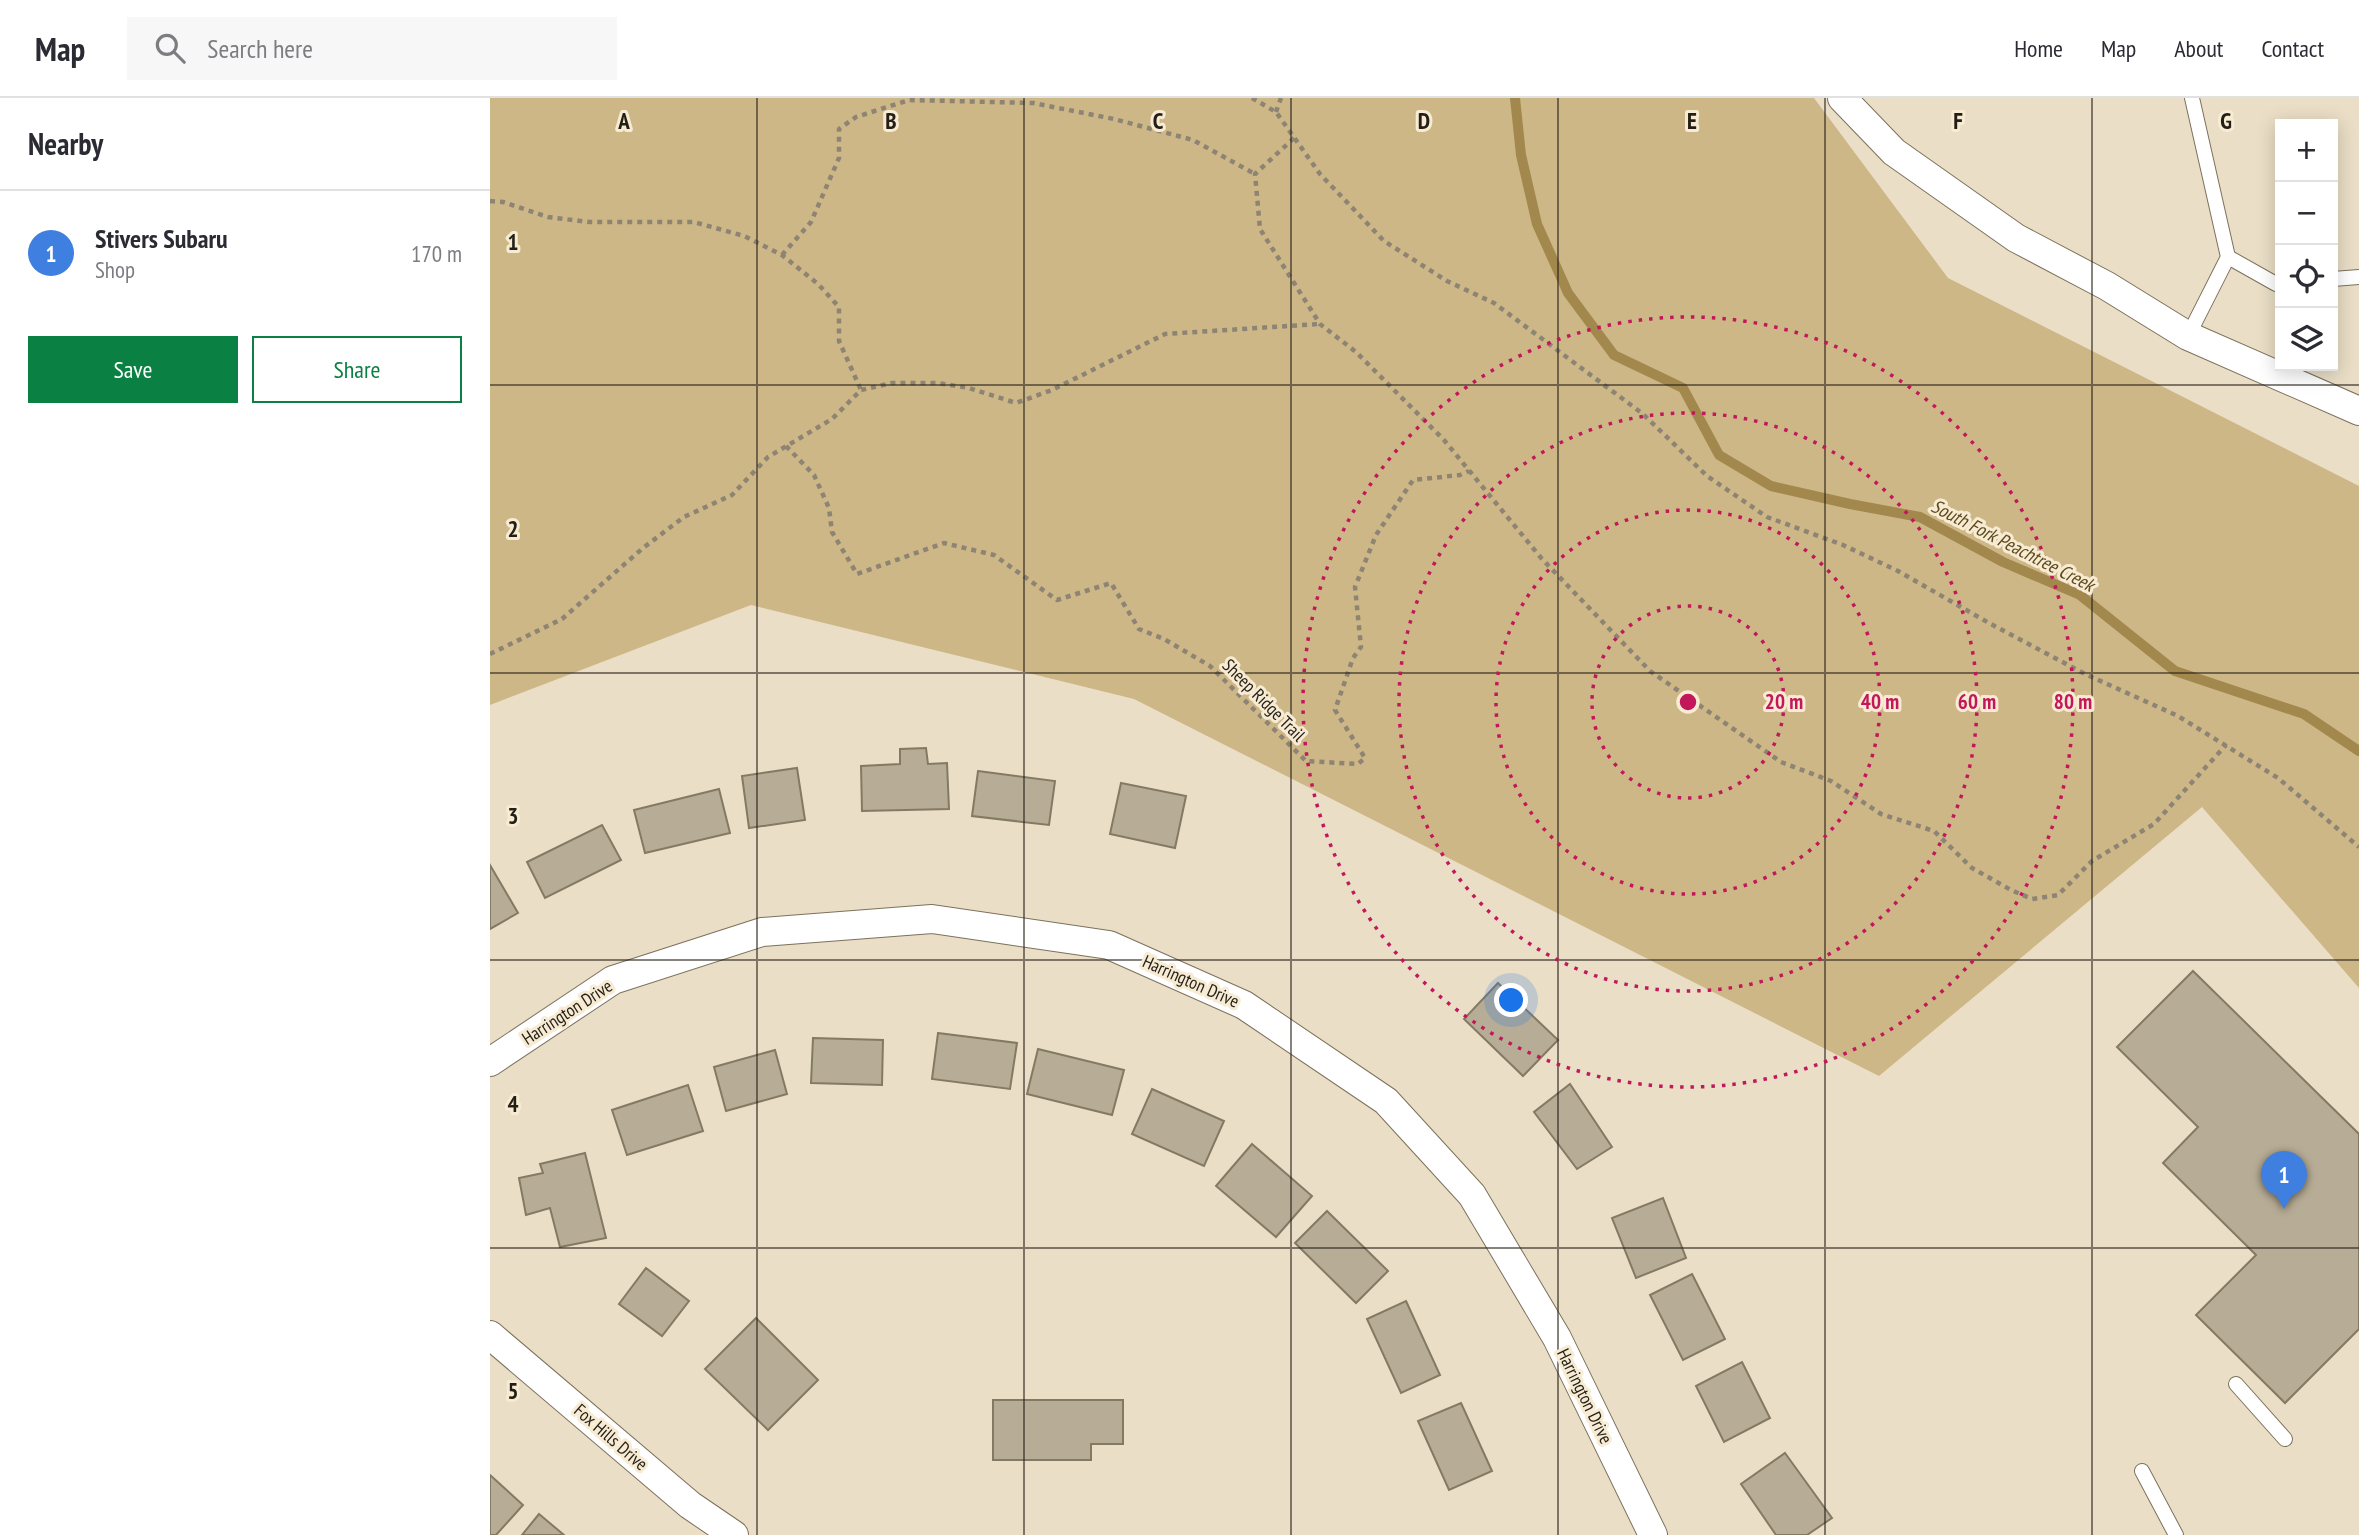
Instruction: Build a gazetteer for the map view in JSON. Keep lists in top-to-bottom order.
{
  "streets": {
    "street": ["Harrington Drive", "Fox Hills Drive"],
    "path": ["Sheep Ridge Trail"]
  },
  "water": ["South Fork Peachtree Creek"],
  "page": {
    "header": "Map",
    "search": "Search here",
    "nav": [
      "Home",
      "Map",
      "About",
      "Contact"
    ],
    "heading": "Nearby",
    "map_buttons": ["+", "−"],
    "list": [
      {
        "mark": "1",
        "name": "Stivers Subaru",
        "note": "Shop",
        "value": "170 m"
      }
    ],
    "buttons": ["Save", "Share"],
    "pins": "1"
  },
  "grid": {
    "columns": [
      "A",
      "B",
      "C",
      "D",
      "E",
      "F",
      "G"
    ],
    "rows": [
      "1",
      "2",
      "3",
      "4",
      "5"
    ]
  },
  "rings": [
    "20 m",
    "40 m",
    "60 m",
    "80 m"
  ]
}
